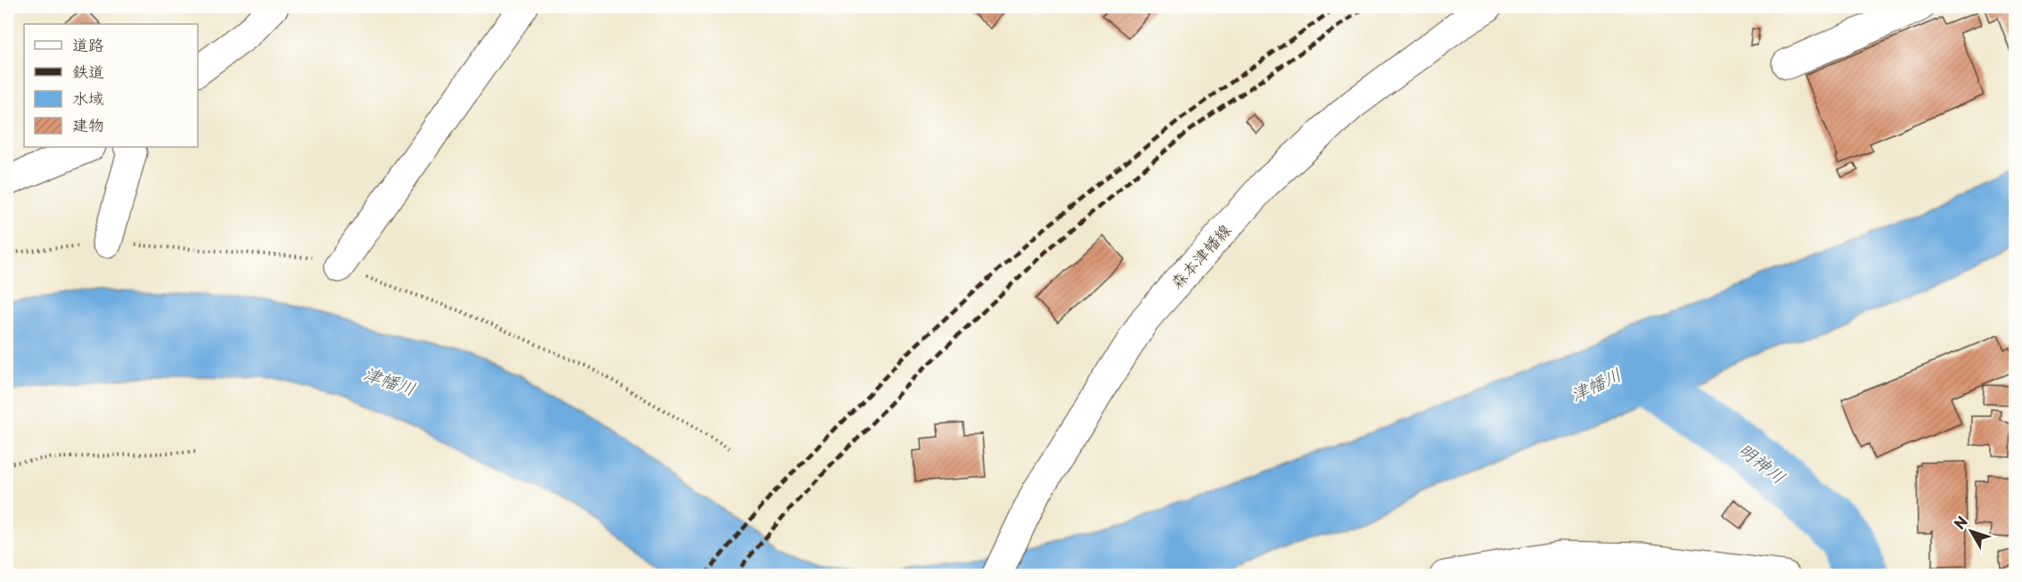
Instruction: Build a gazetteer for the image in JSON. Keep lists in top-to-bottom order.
{
  "streets": {
    "main road": ["森本津幡線"]
  },
  "water": ["津幡川", "明神川"],
  "legend": [
    "道路",
    "鉄道",
    "水域",
    "建物"
  ],
  "north": "top left"
}
